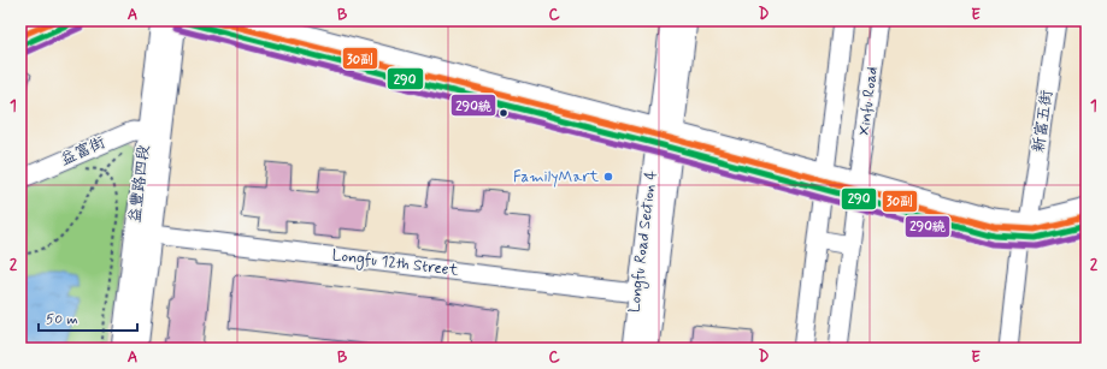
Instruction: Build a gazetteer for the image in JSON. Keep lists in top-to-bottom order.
{
  "streets": {
    "street": [
      "Xinfu Road",
      "新富五街",
      "益富街",
      "益豐路四段",
      "Longfu Road Section 4",
      "Longfu 12th Street"
    ]
  },
  "crossings": [
    ["益富街", "益豐路四段"],
    ["Longfu Road Section 4", "Longfu 12th Street"]
  ],
  "places": ["FamilyMart"],
  "lines": ["transit line 290", "transit line 30副", "transit line 290繞"],
  "scale_bar": "50 m",
  "grid": {
    "columns": [
      "A",
      "B",
      "C",
      "D",
      "E"
    ],
    "rows": ["1", "2"]
  }
}
